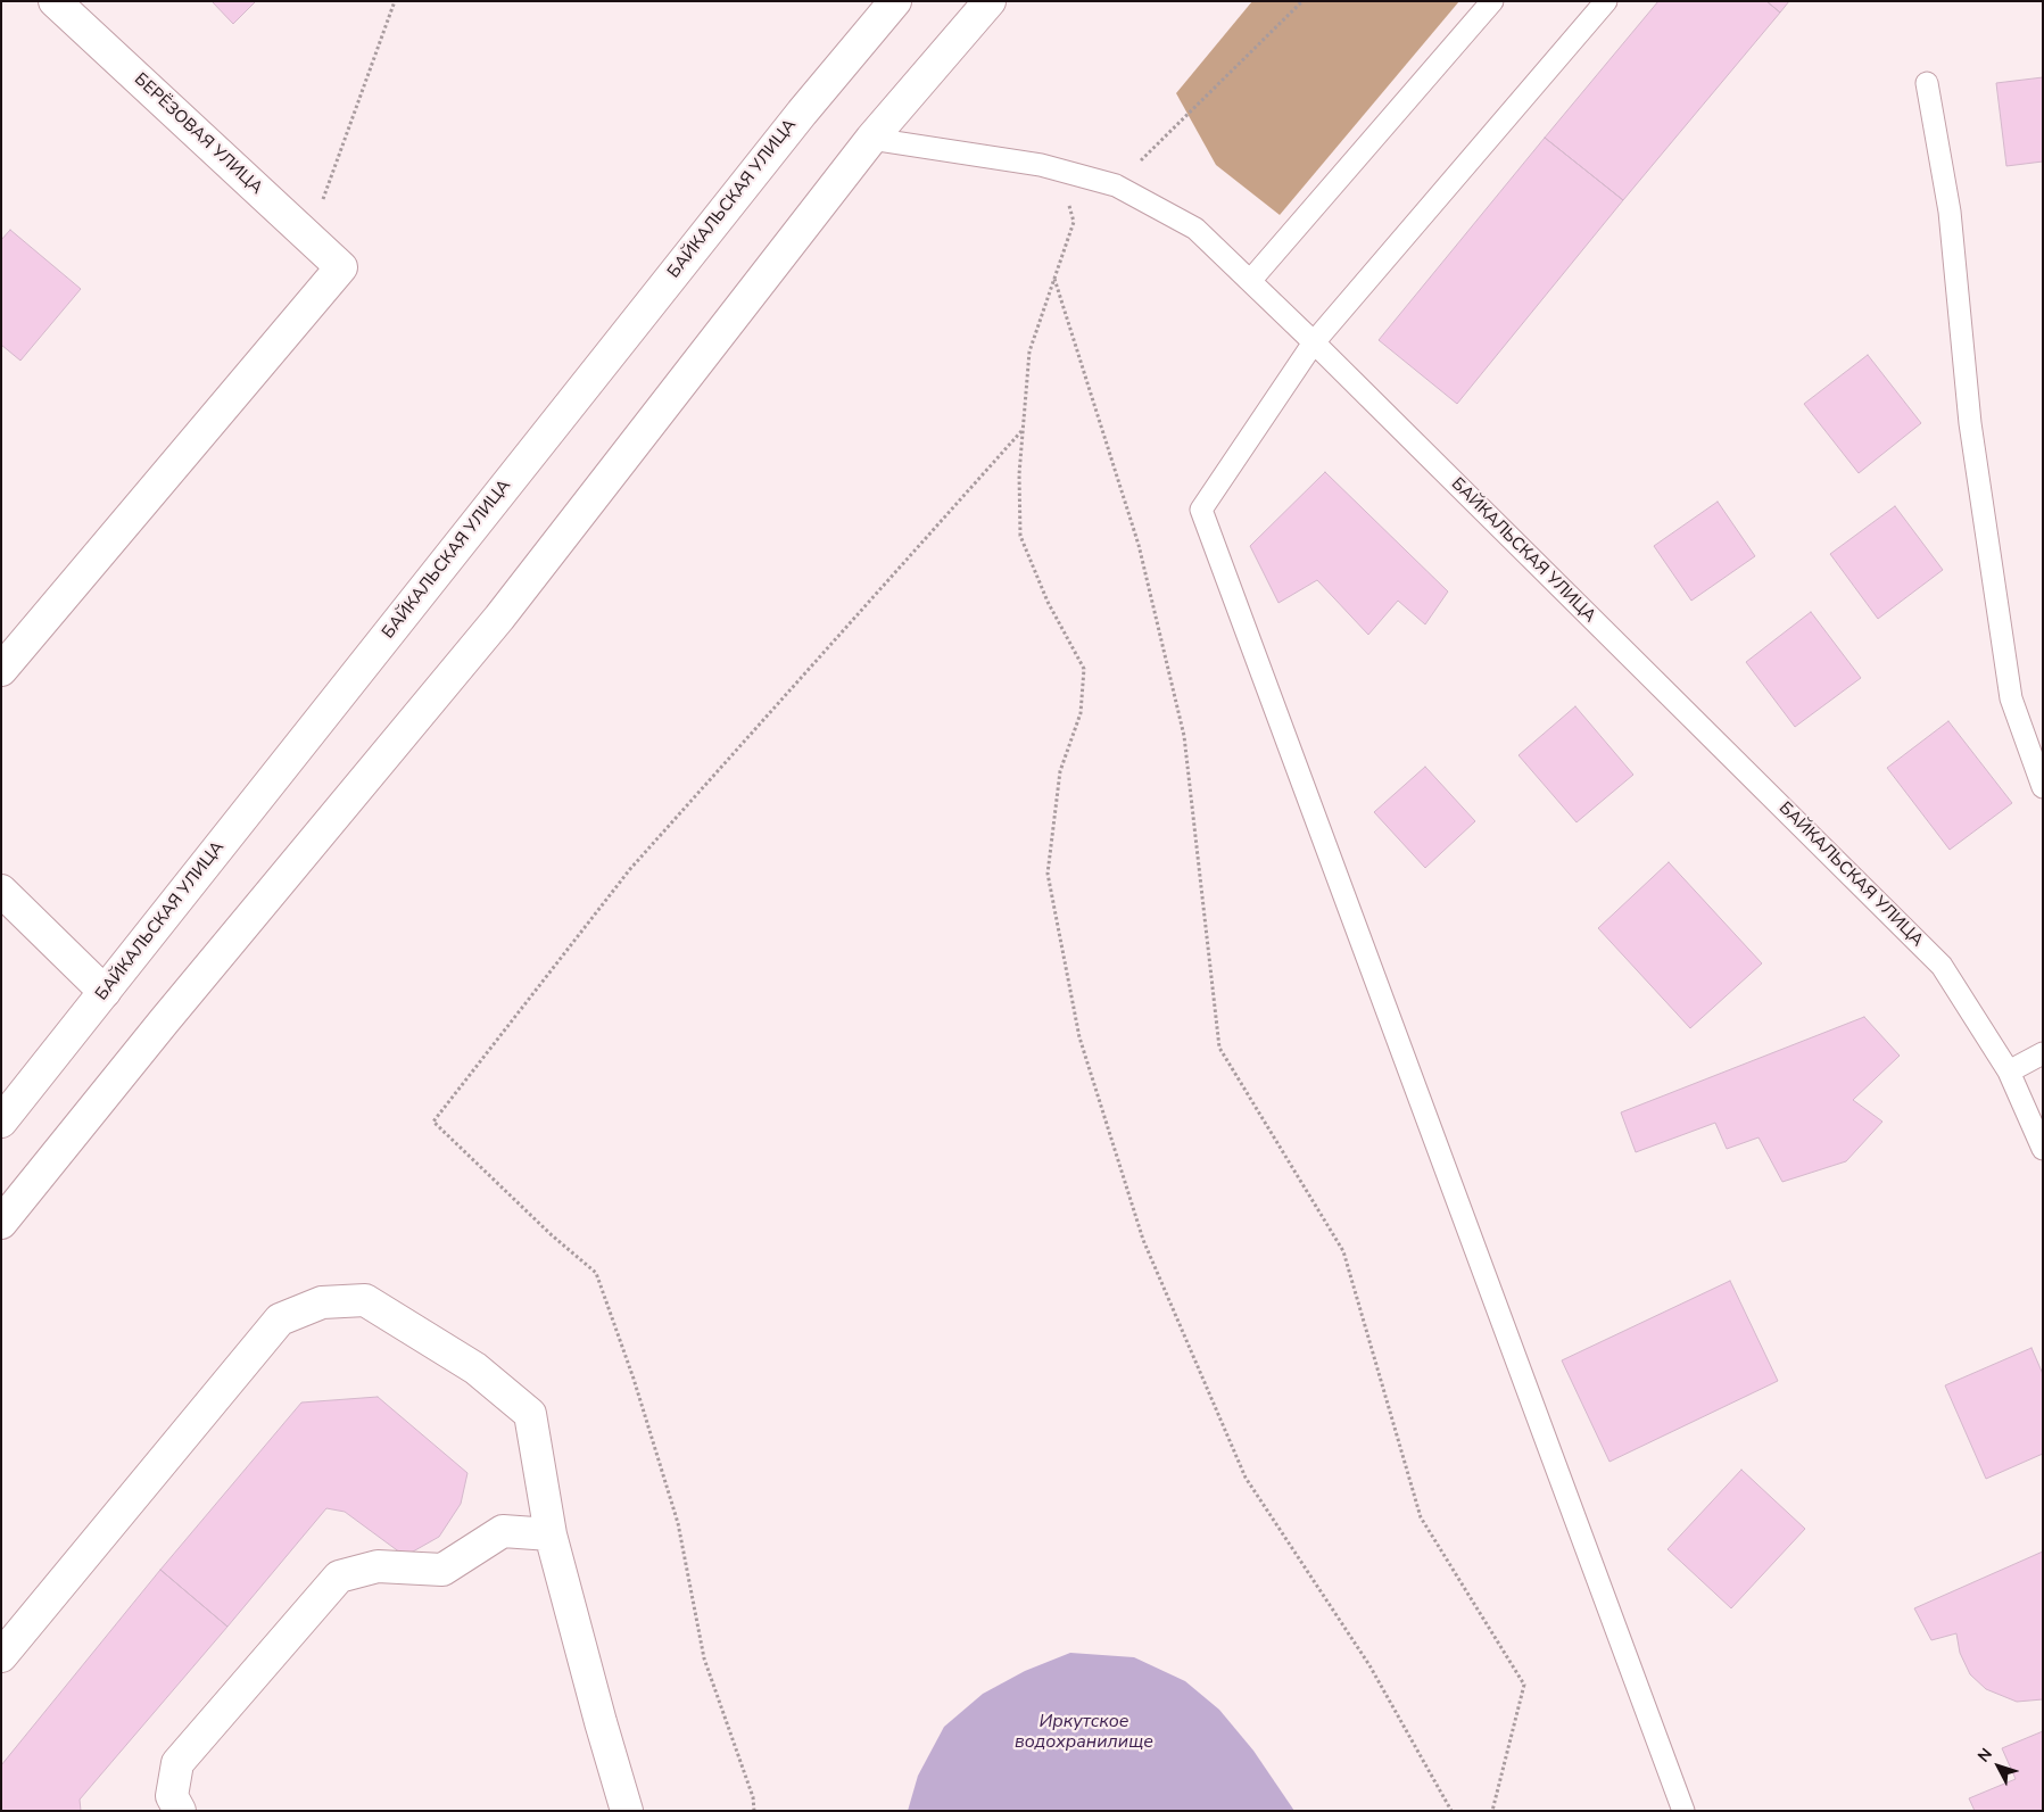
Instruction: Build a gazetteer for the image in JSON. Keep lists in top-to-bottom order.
{
  "streets": {
    "main road": ["БЕРЁЗОВАЯ УЛИЦА", "БАЙКАЛЬСКАЯ УЛИЦА"]
  },
  "water": ["Иркутское водохранилище"],
  "north": "top left"
}
